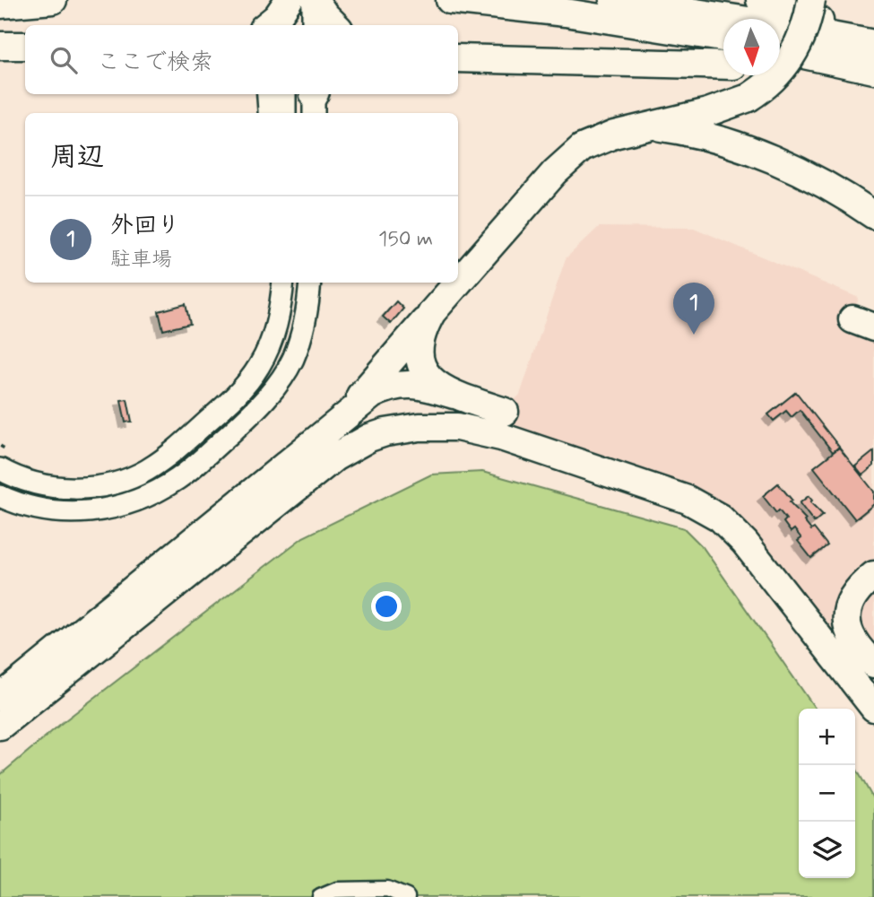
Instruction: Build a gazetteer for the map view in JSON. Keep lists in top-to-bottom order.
{
  "north": "bottom",
  "page": {
    "search": "ここで検索",
    "heading": "周辺",
    "list": [
      {
        "mark": "1",
        "name": "外回り",
        "note": "駐車場",
        "value": "150 m"
      }
    ],
    "pins": "1",
    "map_buttons": ["+", "−"]
  }
}
